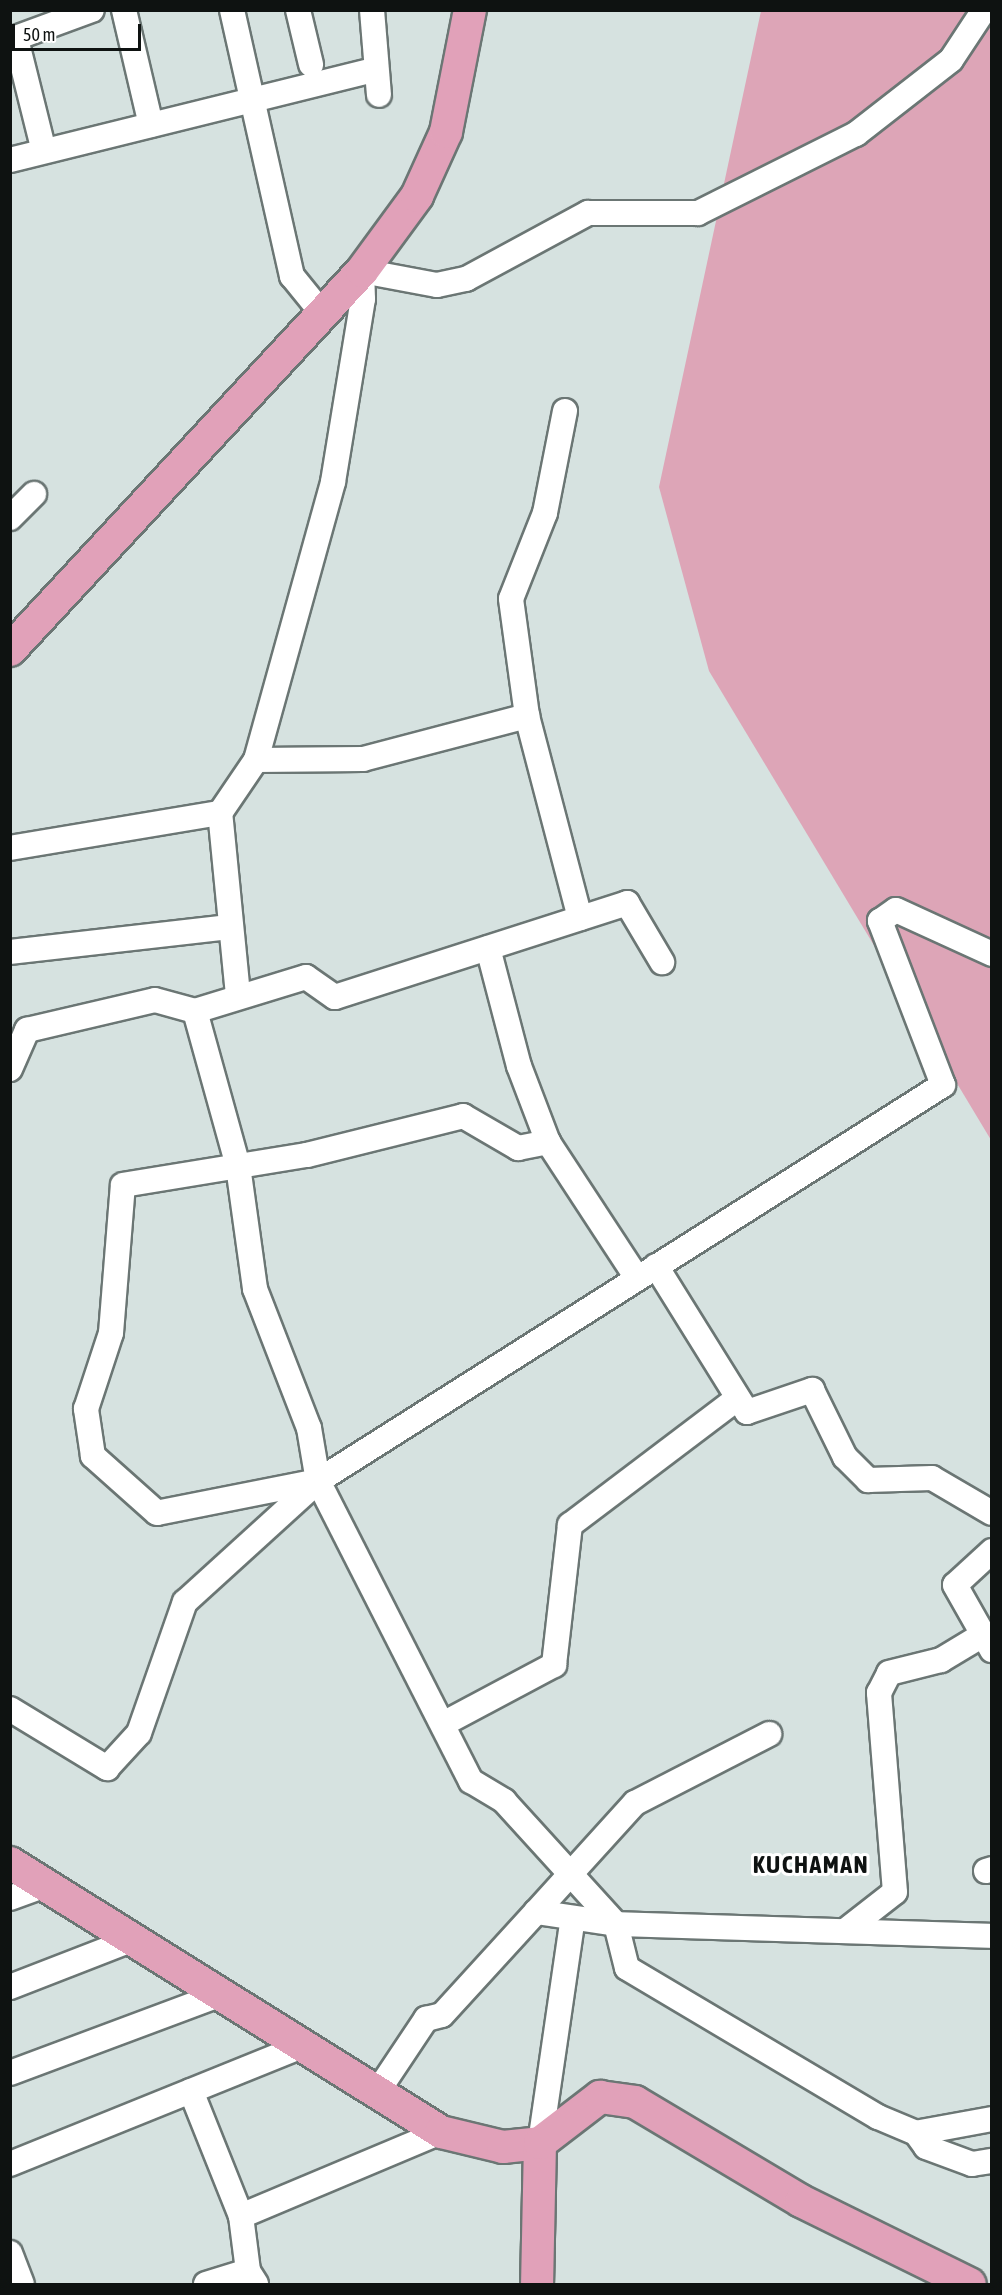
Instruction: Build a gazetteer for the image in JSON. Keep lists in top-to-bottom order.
{
  "districts": ["KUCHAMAN"],
  "scale_bar": "50 m"
}
